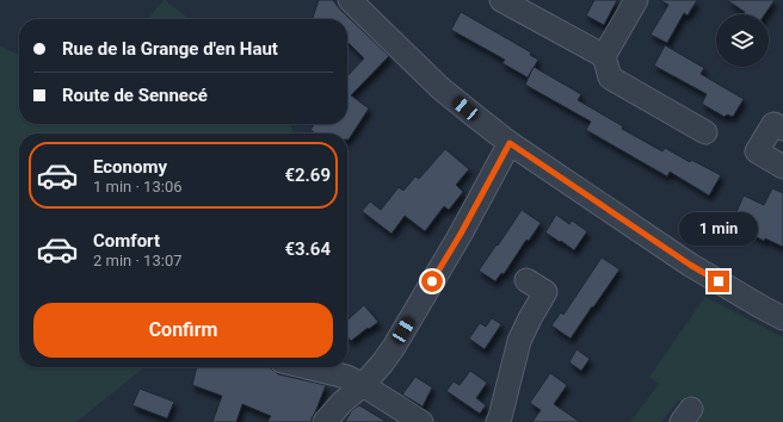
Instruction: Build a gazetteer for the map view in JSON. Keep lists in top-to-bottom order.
{
  "page": {
    "banner": ["Rue de la Grange d'en Haut", "Route de Sennecé"],
    "list": [
      {
        "name": "Economy",
        "note": "1 min · 13:06",
        "value": "€2.69"
      },
      {
        "name": "Comfort",
        "note": "2 min · 13:07",
        "value": "€3.64"
      }
    ],
    "bubble": "1 min",
    "buttons": "Confirm"
  }
}
